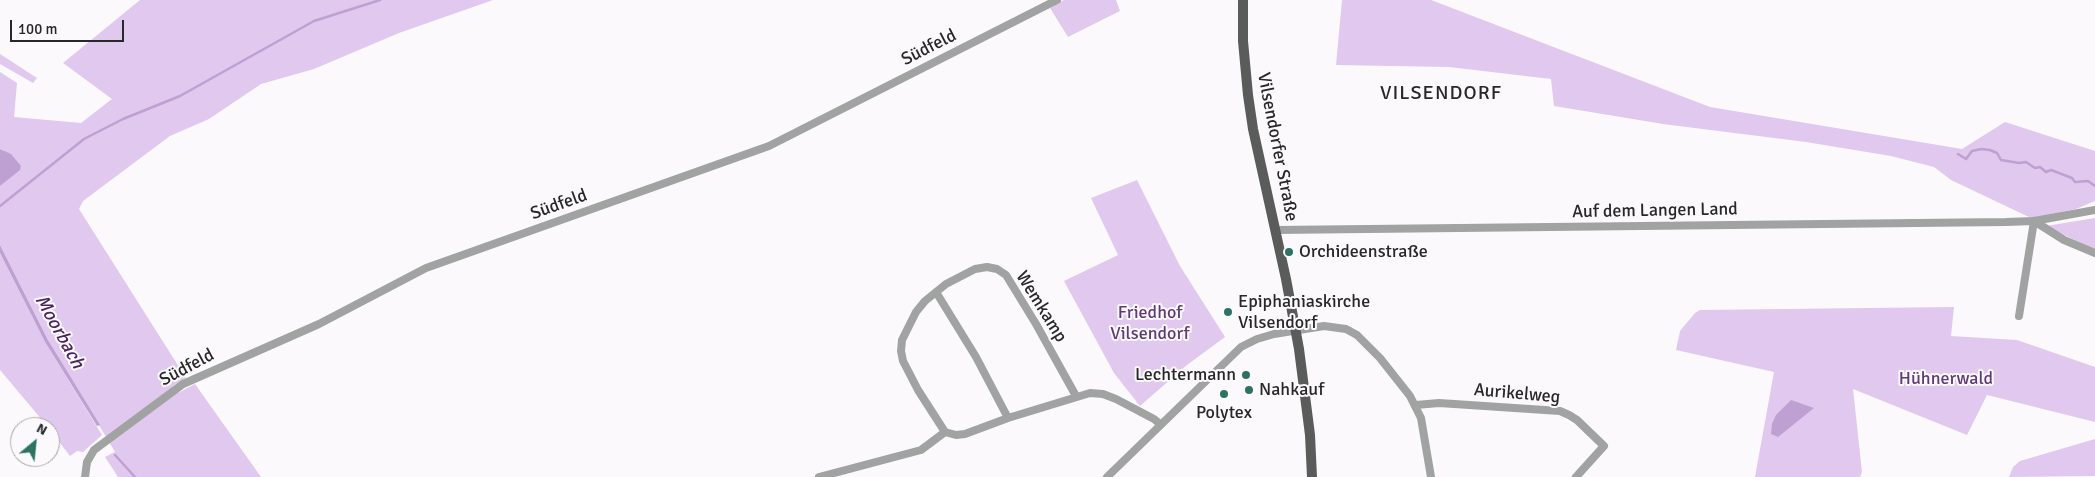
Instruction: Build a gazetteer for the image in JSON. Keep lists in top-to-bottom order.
{
  "streets": {
    "main road": ["Vilsendorfer Straße"],
    "street": [
      "Südfeld",
      "Auf dem Langen Land",
      "Wemkamp",
      "Aurikelweg"
    ]
  },
  "crossings": [
    ["Vilsendorfer Straße", "Auf dem Langen Land"]
  ],
  "districts": ["VILSENDORF"],
  "water": ["Moorbach"],
  "parks": ["Friedhof Vilsendorf", "Hühnerwald"],
  "places": [
    "Orchideenstraße",
    "Epiphaniaskirche Vilsendorf",
    "Lechtermann",
    "Nahkauf",
    "Polytex"
  ],
  "scale_bar": "100 m",
  "north": "top right"
}
